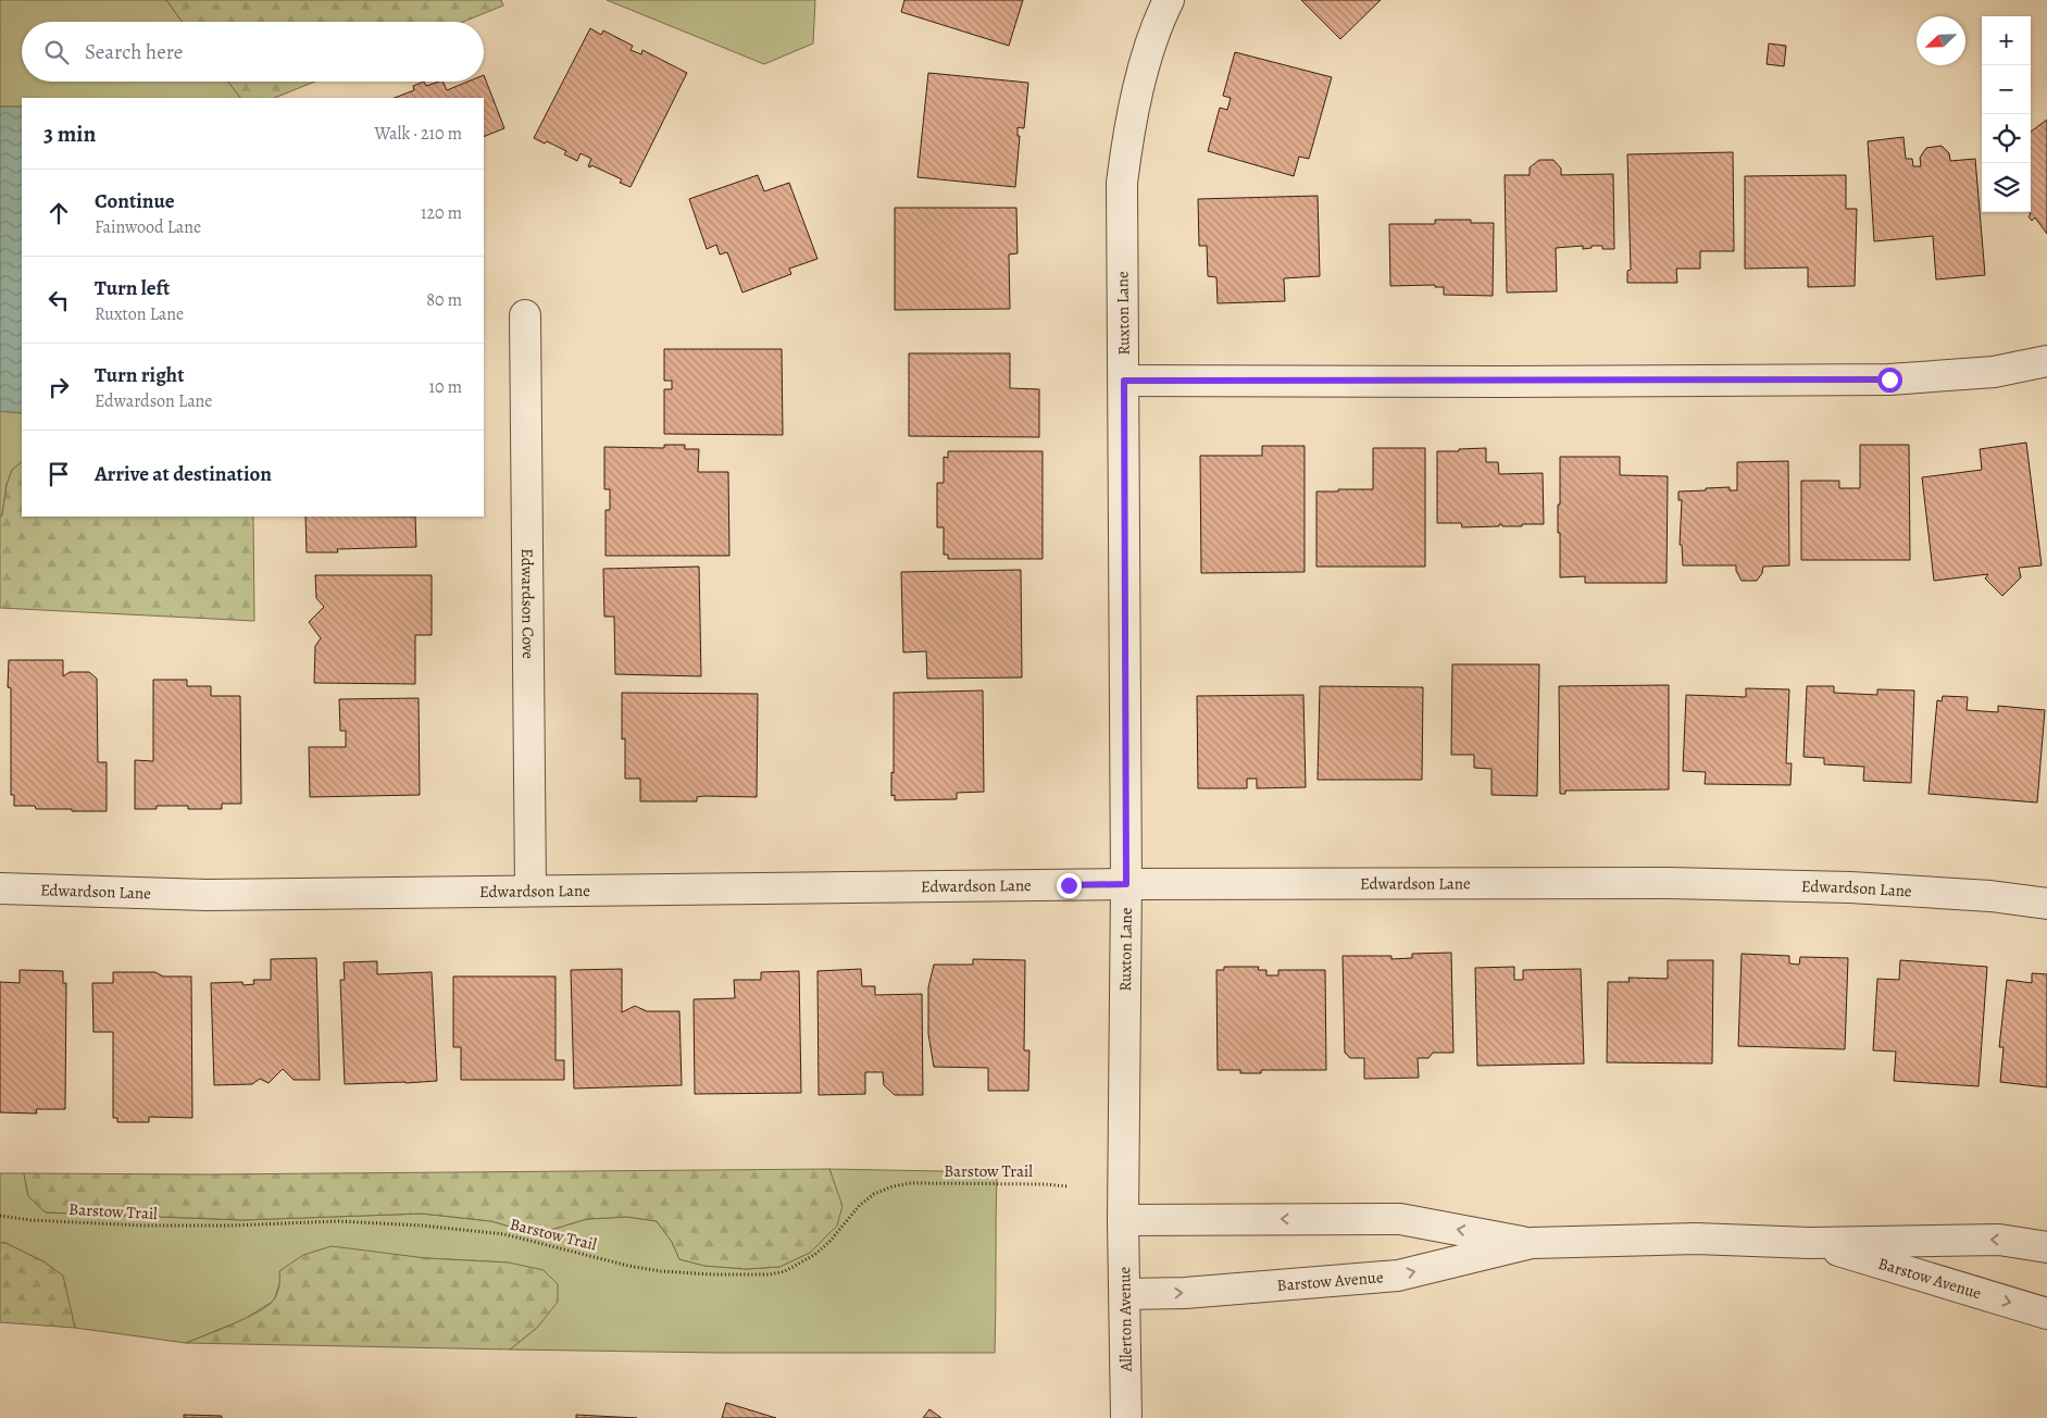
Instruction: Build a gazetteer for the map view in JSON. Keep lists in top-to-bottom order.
{
  "streets": {
    "street": [
      "Ruxton Lane",
      "Edwardson Cove",
      "Edwardson Lane",
      "Barstow Avenue",
      "Allerton Avenue"
    ],
    "path": ["Barstow Trail"]
  },
  "crossings": [
    ["Ruxton Lane", "Edwardson Lane"],
    ["Ruxton Lane", "Barstow Avenue"],
    ["Ruxton Lane", "Allerton Avenue"],
    ["Edwardson Cove", "Edwardson Lane"],
    ["Barstow Avenue", "Allerton Avenue"]
  ],
  "north": "bottom left",
  "page": {
    "map_buttons": ["+", "−"],
    "search": "Search here",
    "heading": ["3 min", "Walk · 210 m"],
    "list": [
      ["Continue", "Fainwood Lane", "120 m"],
      ["Turn left", "Ruxton Lane", "80 m"],
      ["Turn right", "Edwardson Lane", "10 m"],
      "Arrive at destination"
    ]
  }
}
